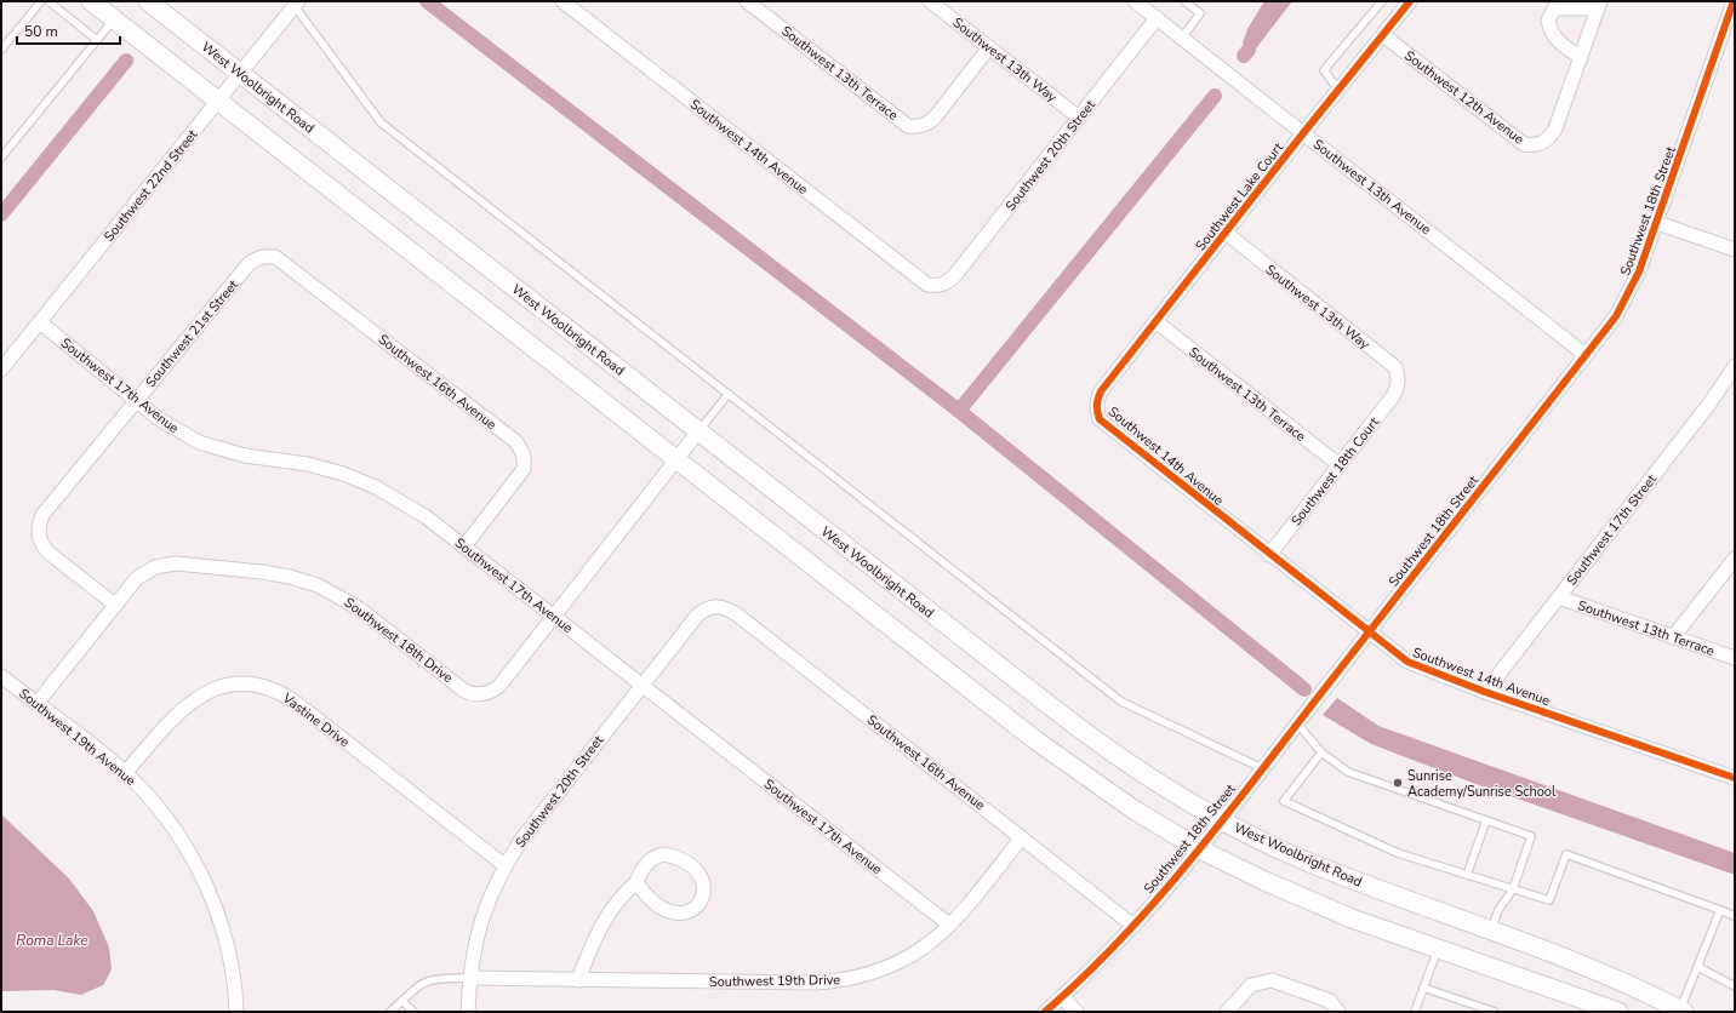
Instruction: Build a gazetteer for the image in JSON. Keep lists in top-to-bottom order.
{
  "streets": {
    "main road": ["West Woolbright Road"],
    "street": [
      "Southwest 13th Way",
      "Southwest 13th Terrace",
      "Southwest 12th Avenue",
      "Southwest 14th Avenue",
      "Southwest 20th Street",
      "Southwest 22nd Street",
      "Southwest 13th Avenue",
      "Southwest Lake Court",
      "Southwest 18th Street",
      "Southwest 21st Street",
      "Southwest 16th Avenue",
      "Southwest 17th Avenue",
      "Southwest 18th Court",
      "Southwest 17th Street",
      "Southwest 18th Drive",
      "Vastine Drive",
      "Southwest 19th Avenue",
      "Southwest 19th Drive"
    ]
  },
  "crossings": [
    ["Southwest 13th Way", "Southwest 13th Terrace"],
    ["Southwest 13th Way", "Southwest 20th Street"],
    ["Southwest 13th Way", "Southwest Lake Court"],
    ["Southwest 13th Way", "Southwest 18th Court"],
    ["Southwest 13th Terrace", "Southwest Lake Court"],
    ["Southwest 13th Terrace", "Southwest 18th Court"],
    ["Southwest 13th Terrace", "Southwest 17th Street"],
    ["West Woolbright Road", "Southwest 22nd Street"],
    ["West Woolbright Road", "Southwest 18th Street"],
    ["West Woolbright Road", "Southwest 18th Drive"],
    ["Southwest 12th Avenue", "Southwest Lake Court"],
    ["Southwest 14th Avenue", "Southwest 20th Street"],
    ["Southwest 14th Avenue", "Southwest Lake Court"],
    ["Southwest 14th Avenue", "Southwest 18th Street"],
    ["Southwest 14th Avenue", "Southwest 18th Court"],
    ["Southwest 14th Avenue", "Southwest 17th Street"],
    ["Southwest 20th Street", "Southwest 13th Avenue"],
    ["Southwest 20th Street", "Southwest 16th Avenue"],
    ["Southwest 20th Street", "Southwest 17th Avenue"],
    ["Southwest 20th Street", "Vastine Drive"],
    ["Southwest 20th Street", "Southwest 19th Drive"],
    ["Southwest 22nd Street", "Southwest 17th Avenue"],
    ["Southwest 13th Avenue", "Southwest Lake Court"],
    ["Southwest 13th Avenue", "Southwest 18th Street"],
    ["Southwest 18th Street", "Southwest 16th Avenue"],
    ["Southwest 21st Street", "Southwest 16th Avenue"],
    ["Southwest 21st Street", "Southwest 17th Avenue"],
    ["Southwest 21st Street", "Southwest 18th Drive"],
    ["Southwest 16th Avenue", "Southwest 17th Avenue"],
    ["Southwest 16th Avenue", "Southwest 19th Drive"],
    ["Southwest 17th Avenue", "Southwest 18th Drive"],
    ["Southwest 17th Avenue", "Southwest 19th Drive"],
    ["Southwest 18th Drive", "Southwest 19th Avenue"],
    ["Vastine Drive", "Southwest 19th Avenue"]
  ],
  "water": ["Roma Lake"],
  "places": ["Sunrise Academy/Sunrise School"],
  "scale_bar": "50 m"
}
